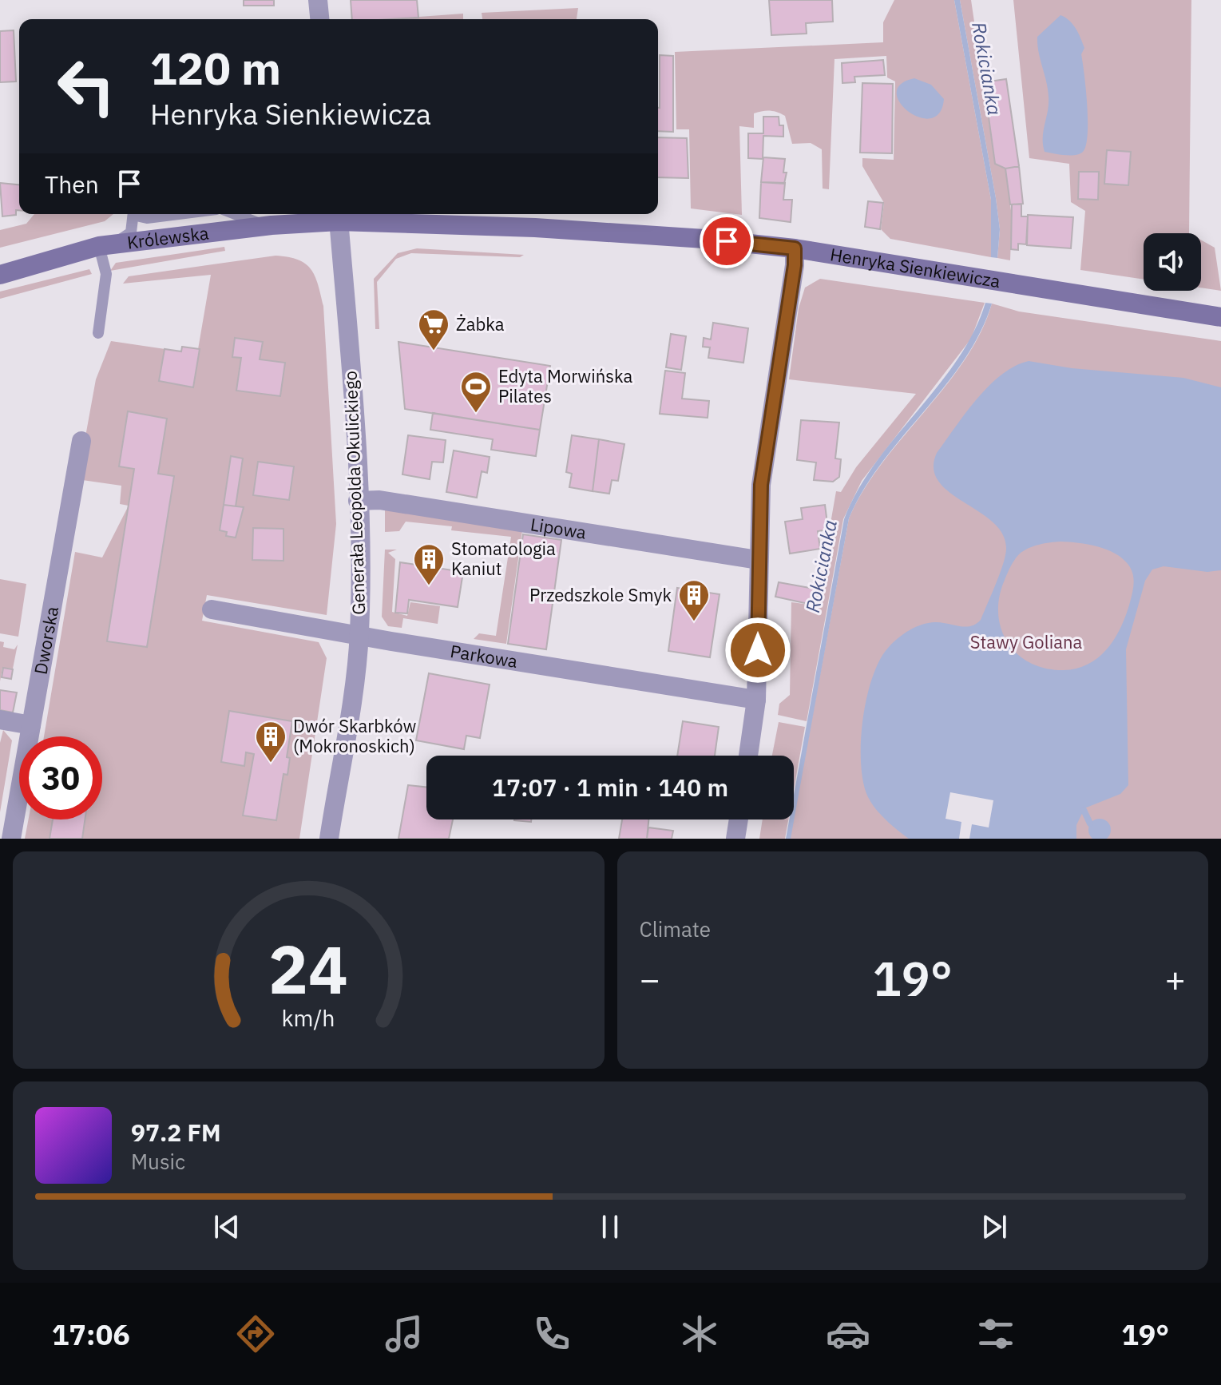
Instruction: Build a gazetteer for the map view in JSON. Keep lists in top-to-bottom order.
{
  "streets": {
    "main road": ["Królewska", "Henryka Sienkiewicza"],
    "street": [
      "Generała Leopolda Okulickiego",
      "Lipowa",
      "Dworska",
      "Parkowa"
    ]
  },
  "crossings": [
    ["Królewska", "Henryka Sienkiewicza"],
    ["Królewska", "Generała Leopolda Okulickiego"],
    ["Henryka Sienkiewicza", "Generała Leopolda Okulickiego"],
    ["Generała Leopolda Okulickiego", "Lipowa"],
    ["Generała Leopolda Okulickiego", "Parkowa"]
  ],
  "water": ["Rokicianka"],
  "parks": ["Stawy Goliana"],
  "places": {
    "supermarket": ["Żabka"],
    "sports": ["Edyta Morwińska Pilates"],
    "building": ["Stomatologia Kaniut", "Przedszkole Smyk", "Dwór Skarbków (Mokronoskich)"]
  },
  "page": {
    "turn": ["120 m", "Henryka Sienkiewicza"],
    "then": "Then",
    "limit": "30",
    "trip": "17:07 · 1 min · 140 m",
    "tile": "Climate",
    "heat": ["−", "19°", "+"],
    "song": ["97.2 FM", "Music"],
    "tabs": ["17:06", "19°"],
    "gauge": ["24", "km/h"]
  }
}
